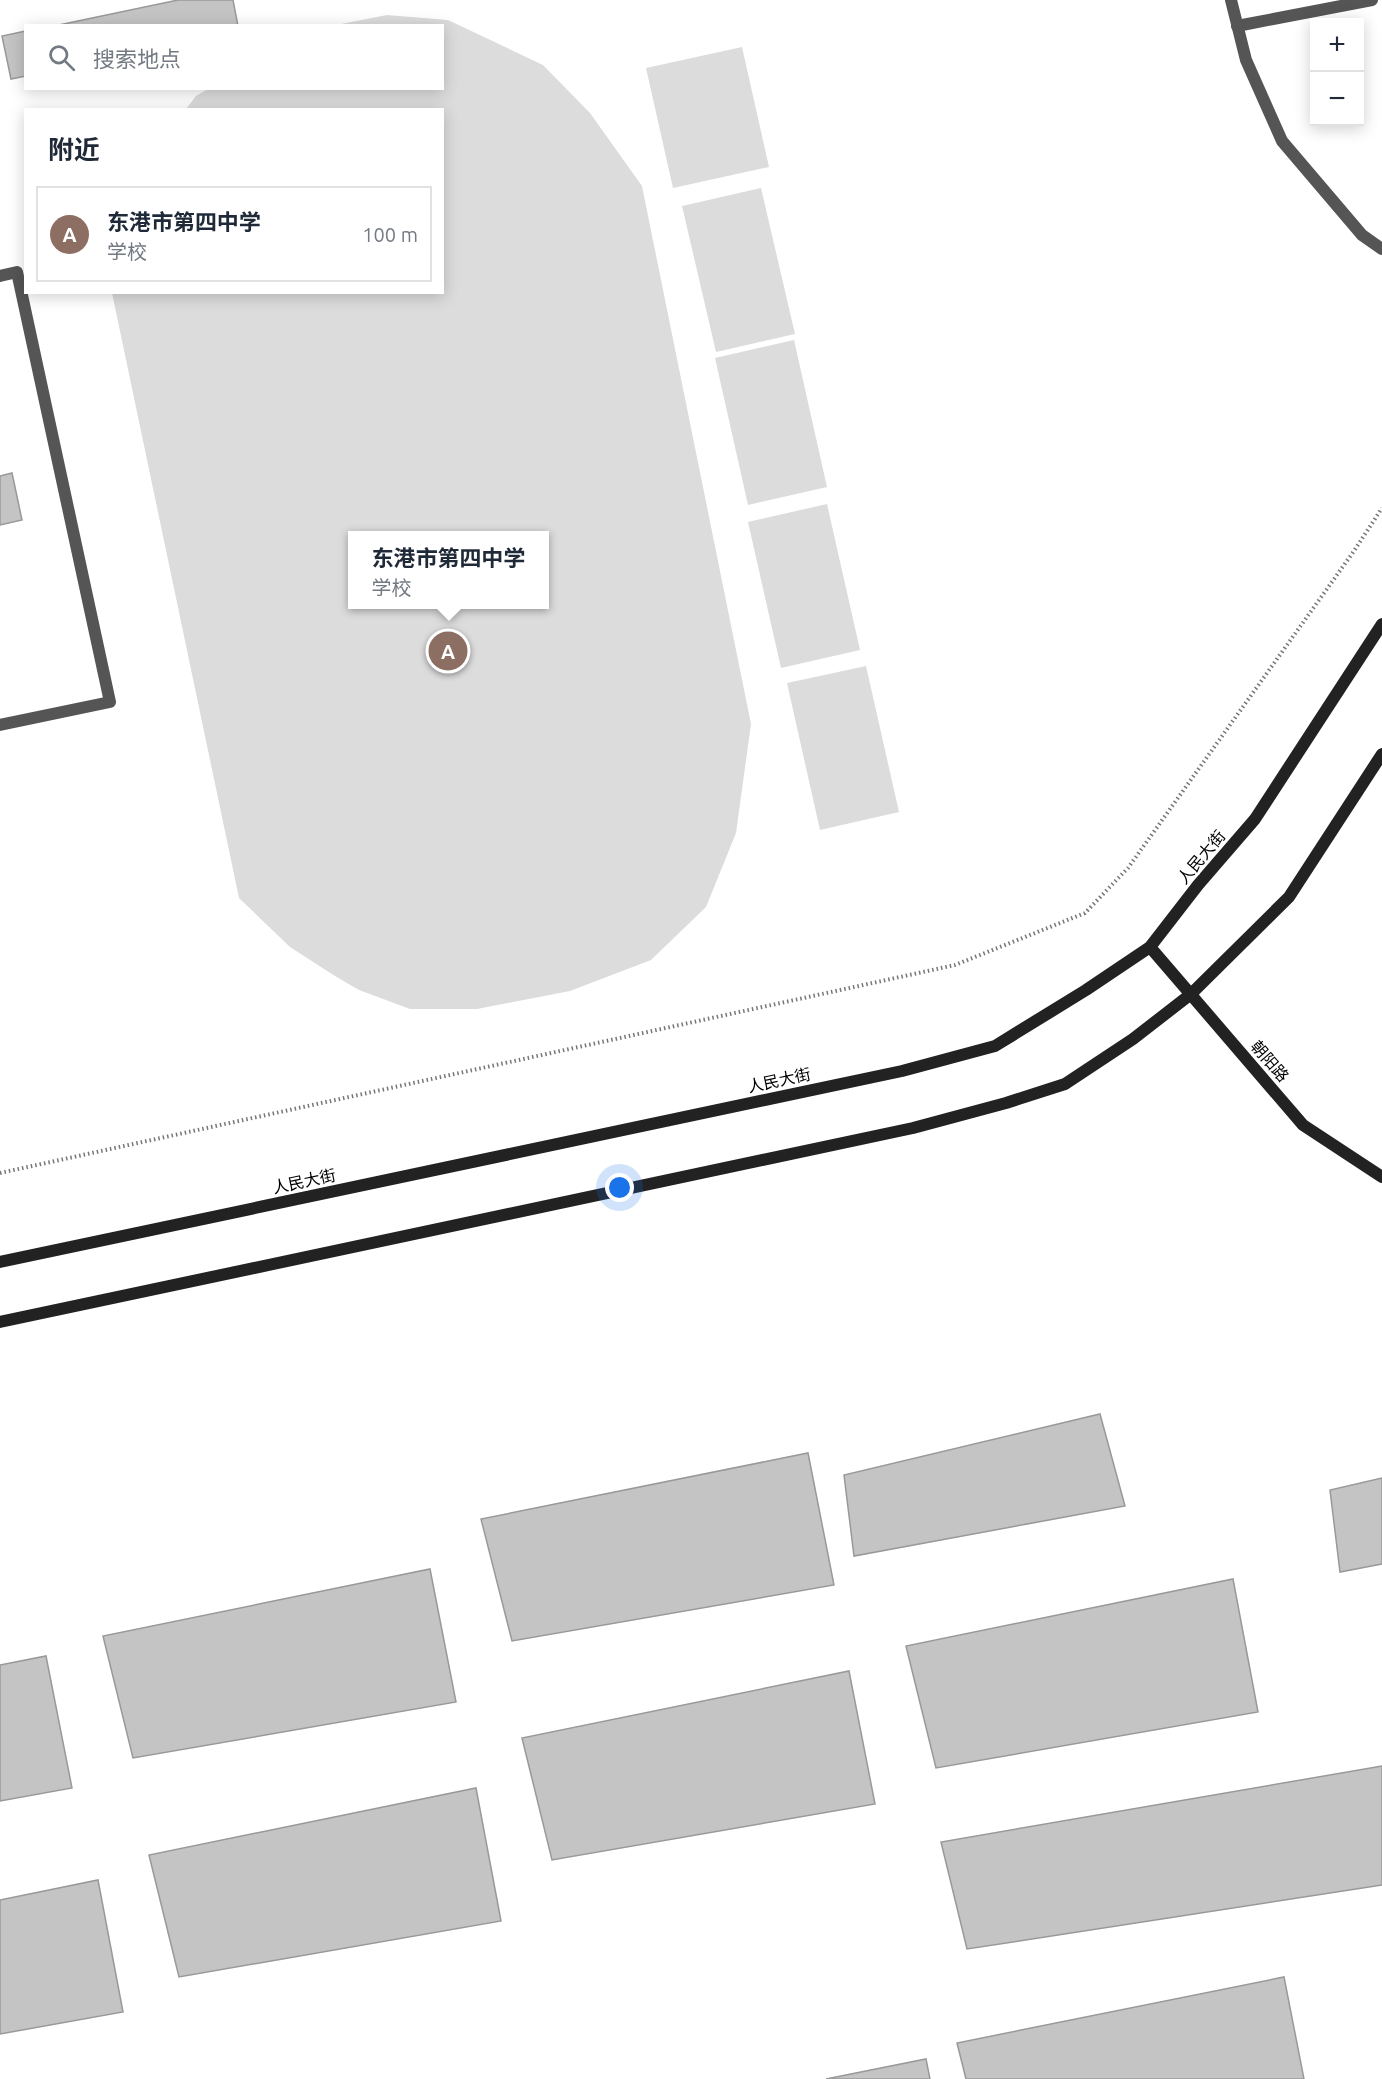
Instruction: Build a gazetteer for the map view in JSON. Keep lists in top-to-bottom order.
{
  "streets": {
    "main road": ["人民大街", "朝阳路"]
  },
  "crossings": [
    ["人民大街", "朝阳路"]
  ],
  "page": {
    "map_buttons": ["+", "−"],
    "search": "搜索地点",
    "heading": "附近",
    "list": [
      {
        "mark": "A",
        "name": "东港市第四中学",
        "note": "学校",
        "value": "100 m"
      }
    ],
    "popup": ["东港市第四中学", "学校"],
    "pins": "A"
  }
}
